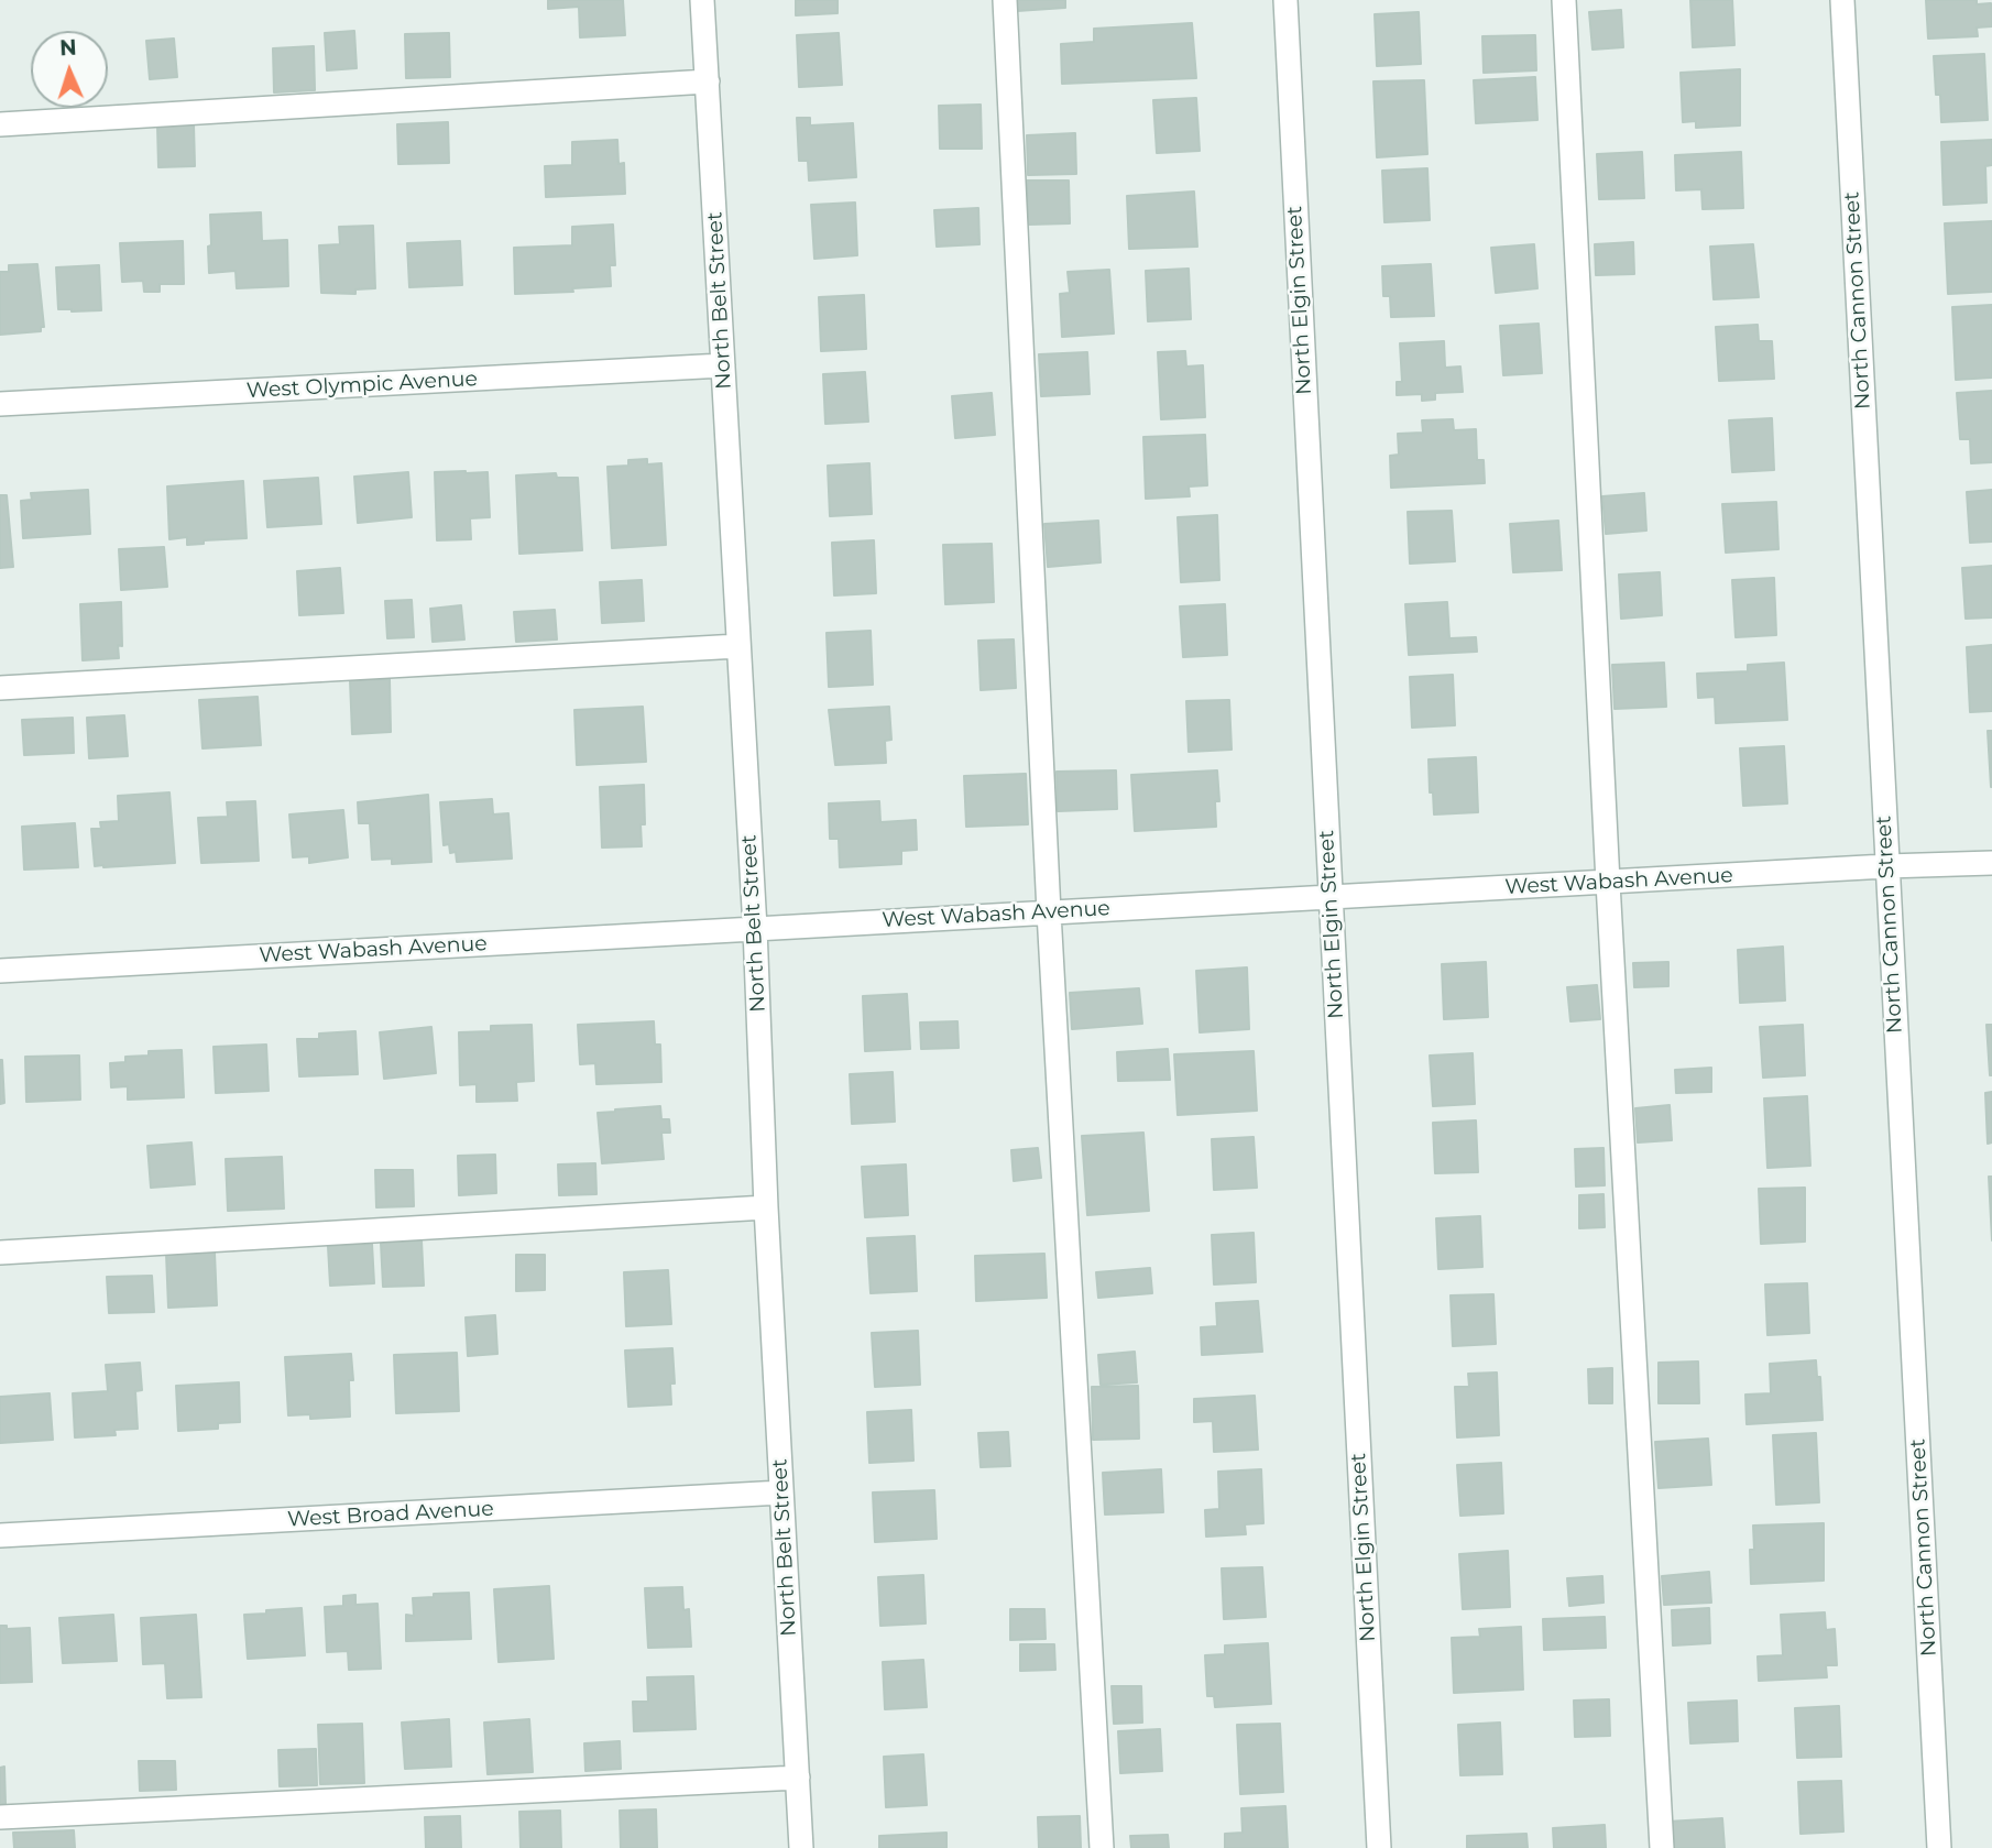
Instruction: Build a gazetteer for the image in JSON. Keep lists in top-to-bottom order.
{
  "streets": {
    "street": [
      "North Belt Street",
      "North Elgin Street",
      "North Cannon Street",
      "West Olympic Avenue",
      "West Wabash Avenue",
      "West Broad Avenue"
    ]
  },
  "crossings": [
    ["North Belt Street", "West Olympic Avenue"],
    ["North Belt Street", "West Wabash Avenue"],
    ["North Belt Street", "West Broad Avenue"],
    ["North Elgin Street", "West Wabash Avenue"],
    ["North Cannon Street", "West Wabash Avenue"]
  ],
  "north": "top"
}
